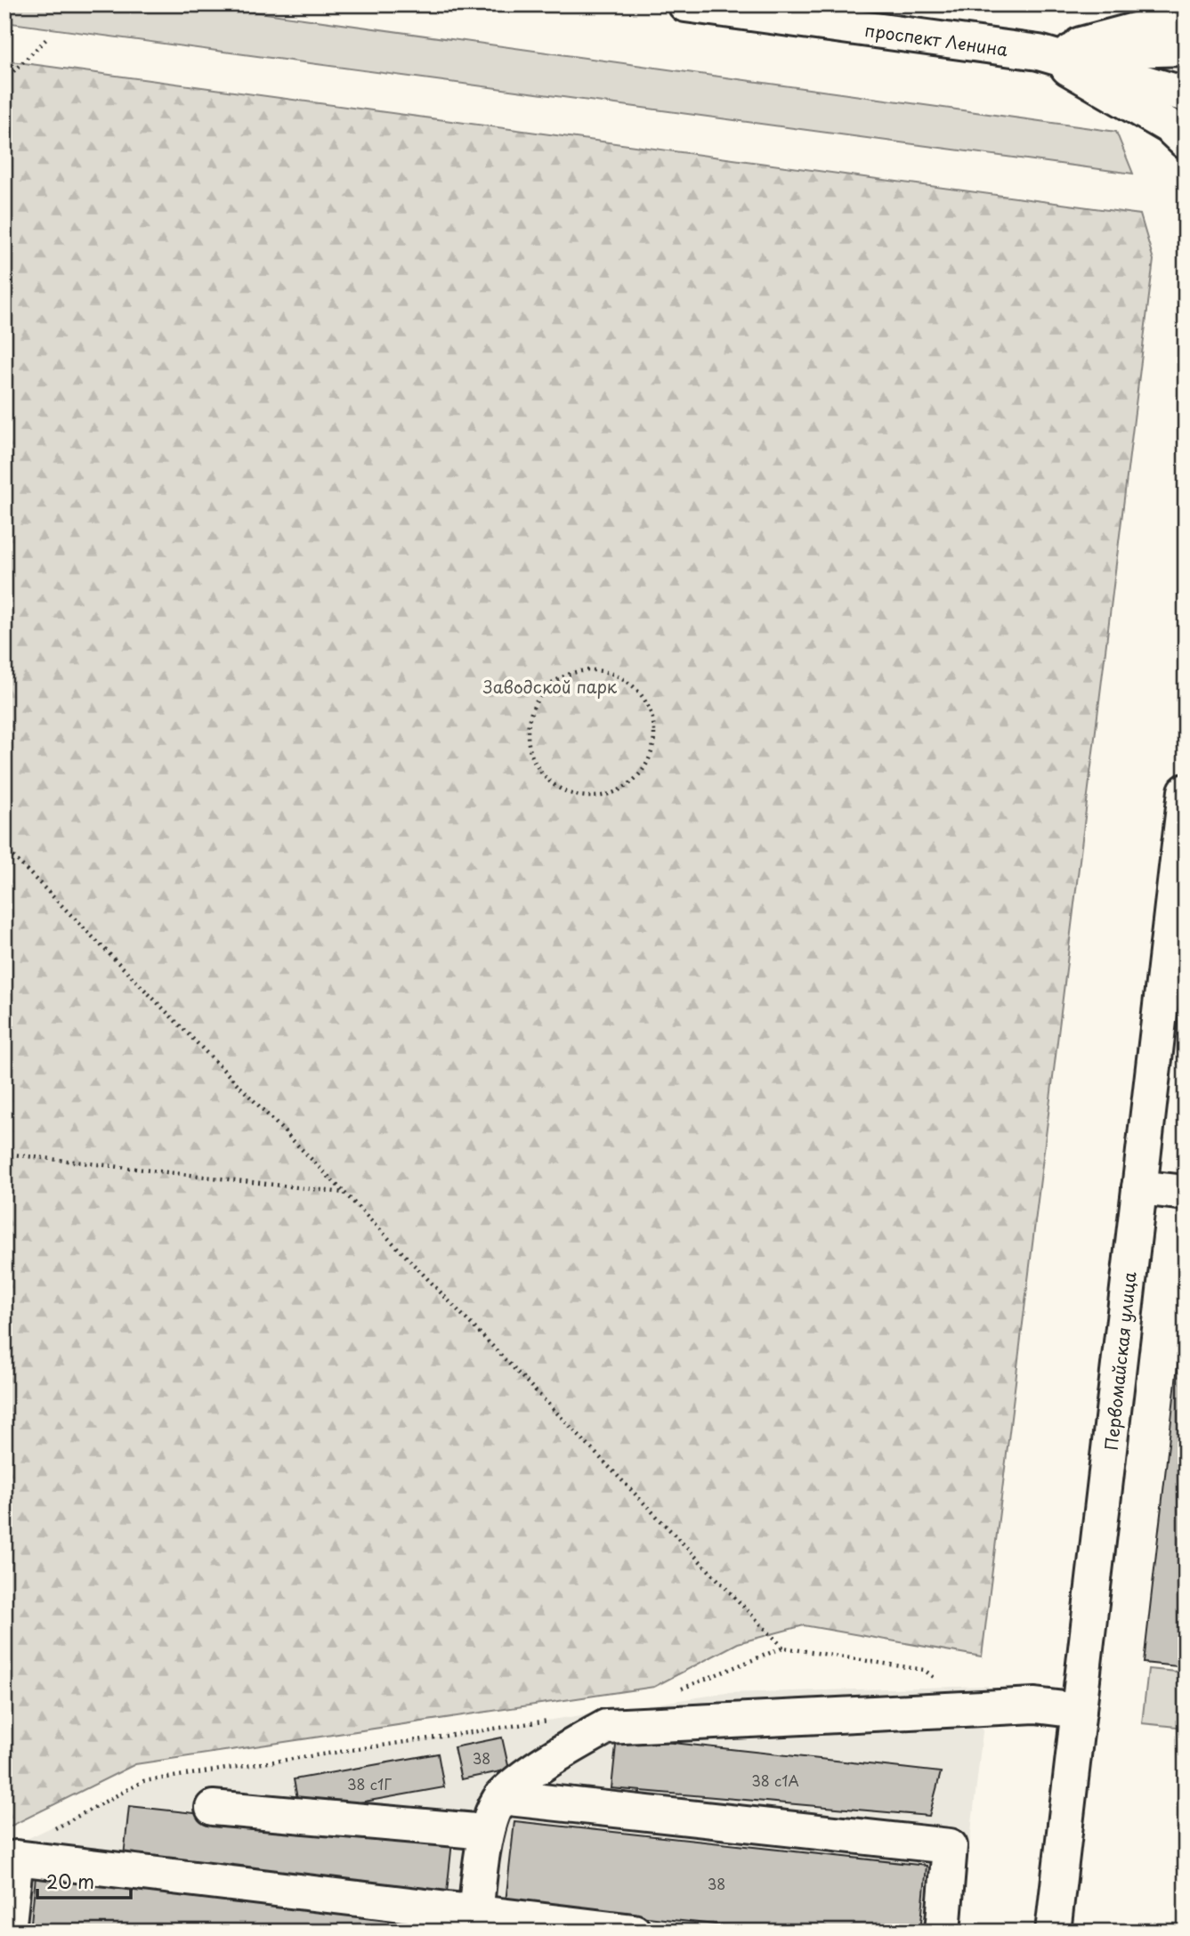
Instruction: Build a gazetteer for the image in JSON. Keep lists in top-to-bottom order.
{
  "streets": {
    "street": ["проспект Ленина", "Первомайская улица"]
  },
  "parks": ["Заводской парк"],
  "house_numbers": [
    "38",
    "38 с1А",
    "38 с1Г",
    "38"
  ],
  "scale_bar": "20 m"
}
